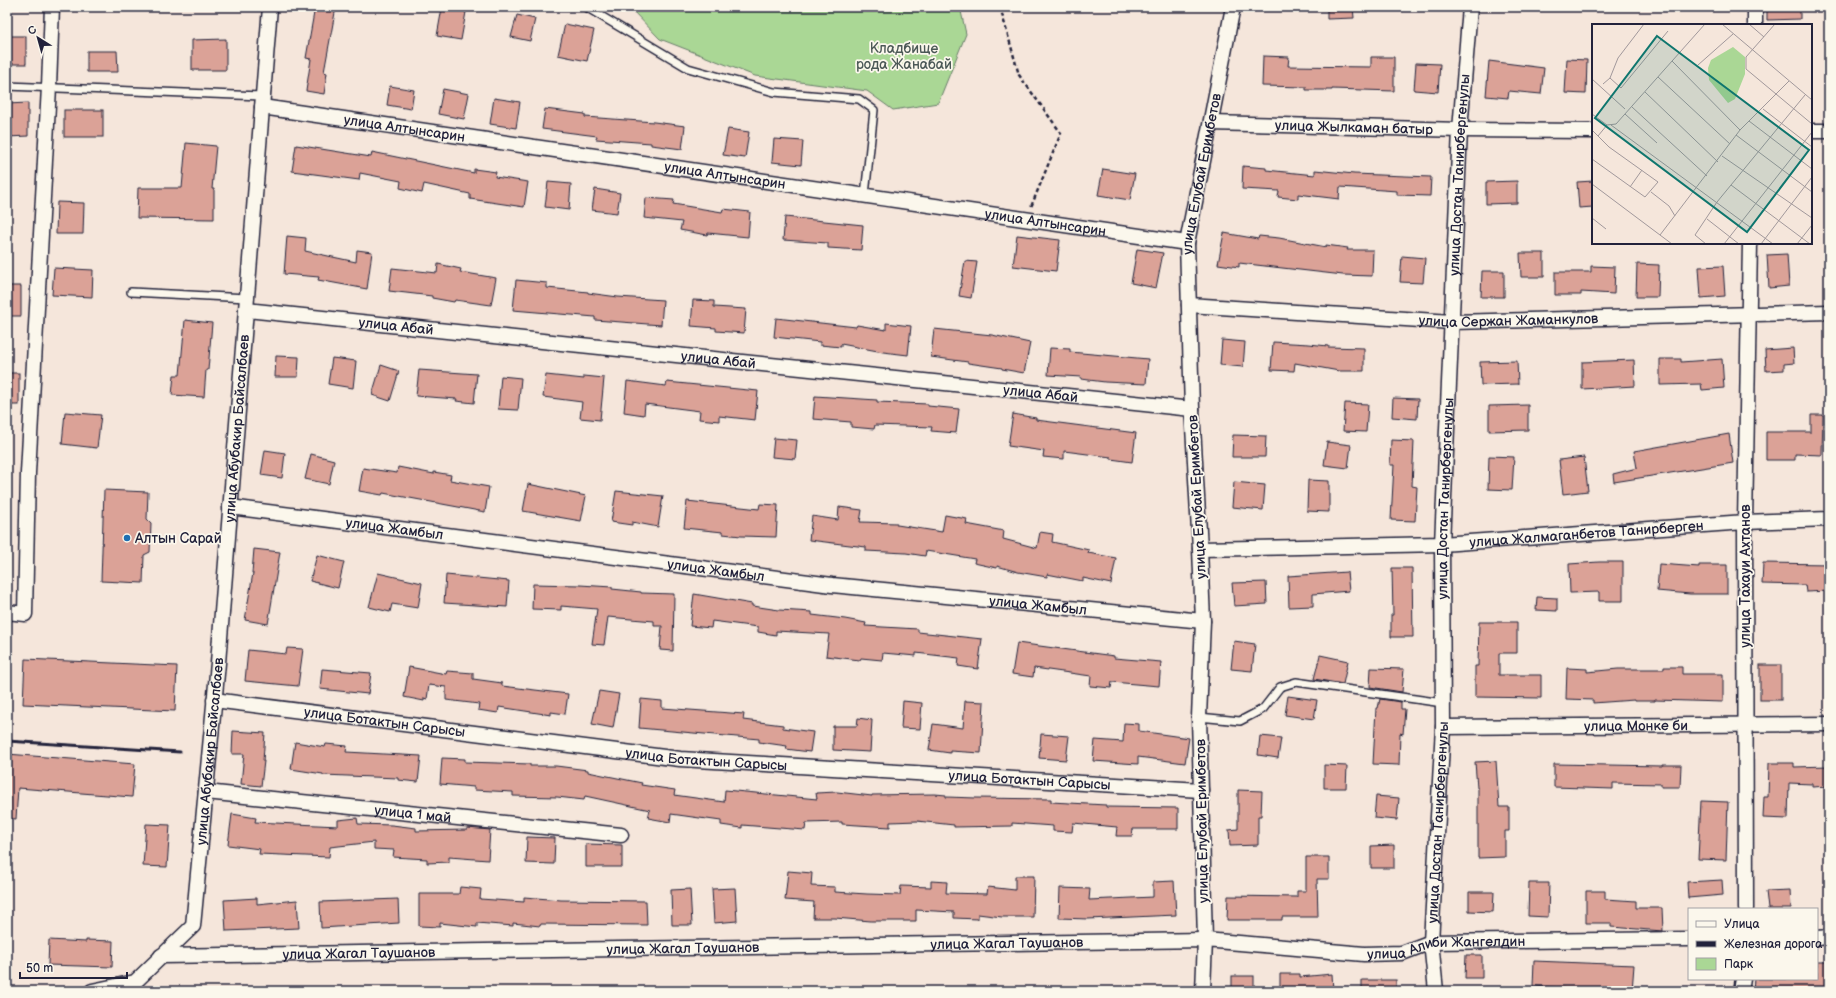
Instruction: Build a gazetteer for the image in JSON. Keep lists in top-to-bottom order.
{
  "streets": {
    "street": [
      "улица Жылкаман батыр",
      "улица Алтынсарин",
      "улица Елубай Еримбетов",
      "улица Достан Танирбергенулы",
      "улица Сержан Жаманкулов",
      "улица Абай",
      "улица Абубакир Байсалбаев",
      "улица Жамбыл",
      "улица Жалмаганбетов Танирберген",
      "улица Тахауи Ахтанов",
      "улица Ботактын Сарысы",
      "улица Монке би",
      "улица 1 май",
      "улица Жагал Таушанов",
      "улица Алиби Жангелдин"
    ]
  },
  "crossings": [
    ["улица Жылкаман батыр", "улица Елубай Еримбетов"],
    ["улица Жылкаман батыр", "улица Достан Танирбергенулы"],
    ["улица Алтынсарин", "улица Елубай Еримбетов"],
    ["улица Алтынсарин", "улица Абубакир Байсалбаев"],
    ["улица Елубай Еримбетов", "улица Сержан Жаманкулов"],
    ["улица Елубай Еримбетов", "улица Абай"],
    ["улица Елубай Еримбетов", "улица Жамбыл"],
    ["улица Елубай Еримбетов", "улица Жалмаганбетов Танирберген"],
    ["улица Елубай Еримбетов", "улица Ботактын Сарысы"],
    ["улица Елубай Еримбетов", "улица Жагал Таушанов"],
    ["улица Елубай Еримбетов", "улица Алиби Жангелдин"],
    ["улица Достан Танирбергенулы", "улица Сержан Жаманкулов"],
    ["улица Достан Танирбергенулы", "улица Жалмаганбетов Танирберген"],
    ["улица Достан Танирбергенулы", "улица Монке би"],
    ["улица Достан Танирбергенулы", "улица Алиби Жангелдин"],
    ["улица Сержан Жаманкулов", "улица Тахауи Ахтанов"],
    ["улица Абай", "улица Абубакир Байсалбаев"],
    ["улица Абубакир Байсалбаев", "улица Жамбыл"],
    ["улица Абубакир Байсалбаев", "улица Ботактын Сарысы"],
    ["улица Абубакир Байсалбаев", "улица 1 май"],
    ["улица Абубакир Байсалбаев", "улица Жагал Таушанов"],
    ["улица Жалмаганбетов Танирберген", "улица Тахауи Ахтанов"],
    ["улица Тахауи Ахтанов", "улица Монке би"],
    ["улица Жагал Таушанов", "улица Алиби Жангелдин"]
  ],
  "parks": ["Кладбище рода Жанабай"],
  "places": ["Алтын Сарай"],
  "legend": ["Улица", "Железная дорога", "Парк"],
  "scale_bar": "50 m",
  "north": "top left"
}
